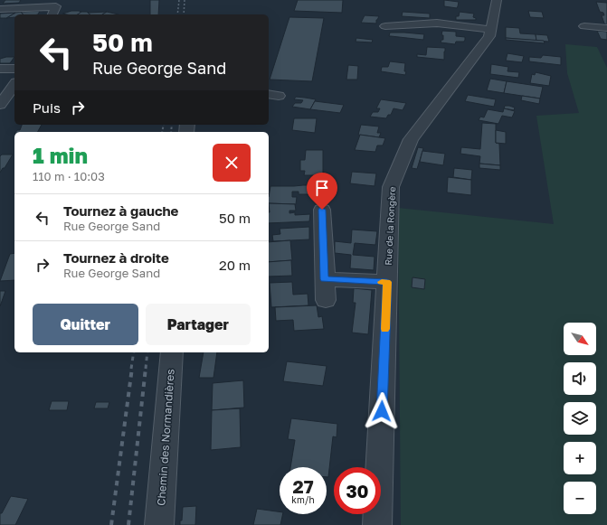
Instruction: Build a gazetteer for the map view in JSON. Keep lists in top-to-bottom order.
{
  "streets": {
    "street": ["Rue de la Rongère", "Chemin des Normandières"]
  },
  "north": "bottom right",
  "page": {
    "turn": ["50 m", "Rue George Sand"],
    "then": "Puis",
    "heading": ["1 min", "110 m · 10:03"],
    "list": [
      {
        "name": "Tournez à gauche",
        "note": "Rue George Sand",
        "value": "50 m"
      },
      {
        "name": "Tournez à droite",
        "note": "Rue George Sand",
        "value": "20 m"
      }
    ],
    "buttons": ["Quitter", "Partager"],
    "map_buttons": ["+", "−"],
    "speed": "27 km/h",
    "limit": "30"
  }
}
